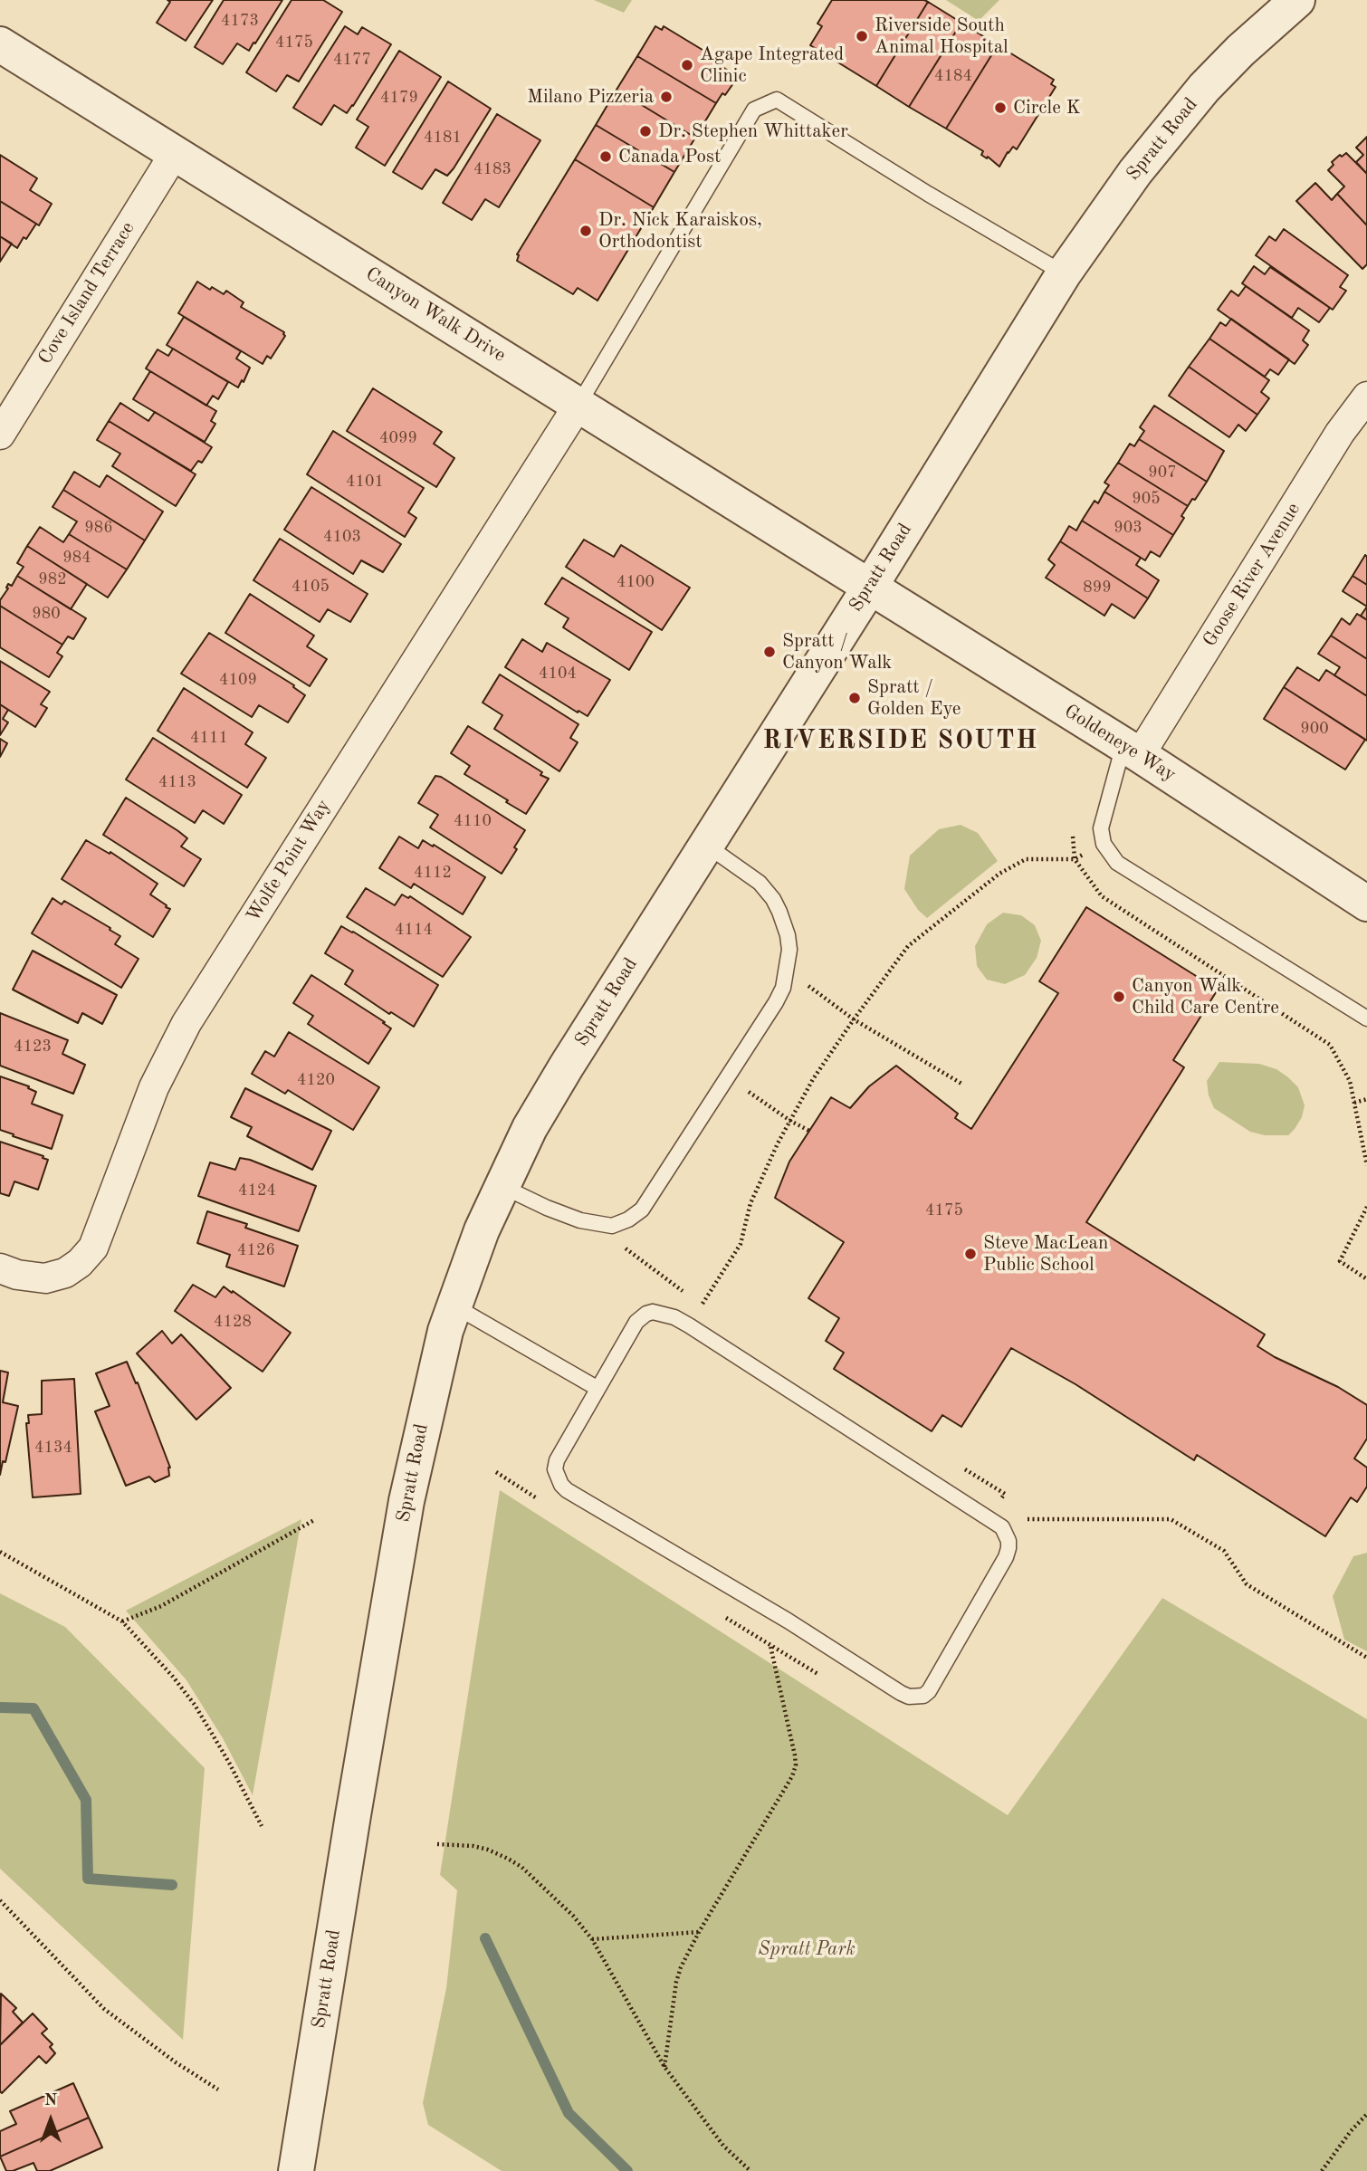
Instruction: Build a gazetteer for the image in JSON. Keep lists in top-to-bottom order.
{
  "streets": {
    "street": [
      "Spratt Road",
      "Cove Island Terrace",
      "Canyon Walk Drive",
      "Goose River Avenue",
      "Goldeneye Way",
      "Wolfe Point Way"
    ]
  },
  "crossings": [
    ["Spratt Road", "Canyon Walk Drive"],
    ["Spratt Road", "Goldeneye Way"],
    ["Cove Island Terrace", "Canyon Walk Drive"],
    ["Canyon Walk Drive", "Goldeneye Way"],
    ["Canyon Walk Drive", "Wolfe Point Way"],
    ["Goose River Avenue", "Goldeneye Way"]
  ],
  "districts": ["RIVERSIDE SOUTH"],
  "parks": ["Spratt Park"],
  "places": [
    "Riverside South Animal Hospital",
    "Agape Integrated Clinic",
    "Milano Pizzeria",
    "Circle K",
    "Dr. Stephen Whittaker",
    "Canada Post",
    "Dr. Nick Karaiskos, Orthodontist",
    "Spratt / Canyon Walk",
    "Spratt / Golden Eye",
    "Canyon Walk Child Care Centre",
    "Steve MacLean Public School"
  ],
  "house_numbers": [
    "4173",
    "4175",
    "4177",
    "4184",
    "4179",
    "4181",
    "4183",
    "4099",
    "907",
    "4101",
    "905",
    "986",
    "903",
    "4103",
    "984",
    "982",
    "4100",
    "4105",
    "899",
    "980",
    "4104",
    "4109",
    "900",
    "4111",
    "4113",
    "4110",
    "4112",
    "4114",
    "4123",
    "4120",
    "4124",
    "4175",
    "4126",
    "4128",
    "4134"
  ],
  "north": "top"
}
